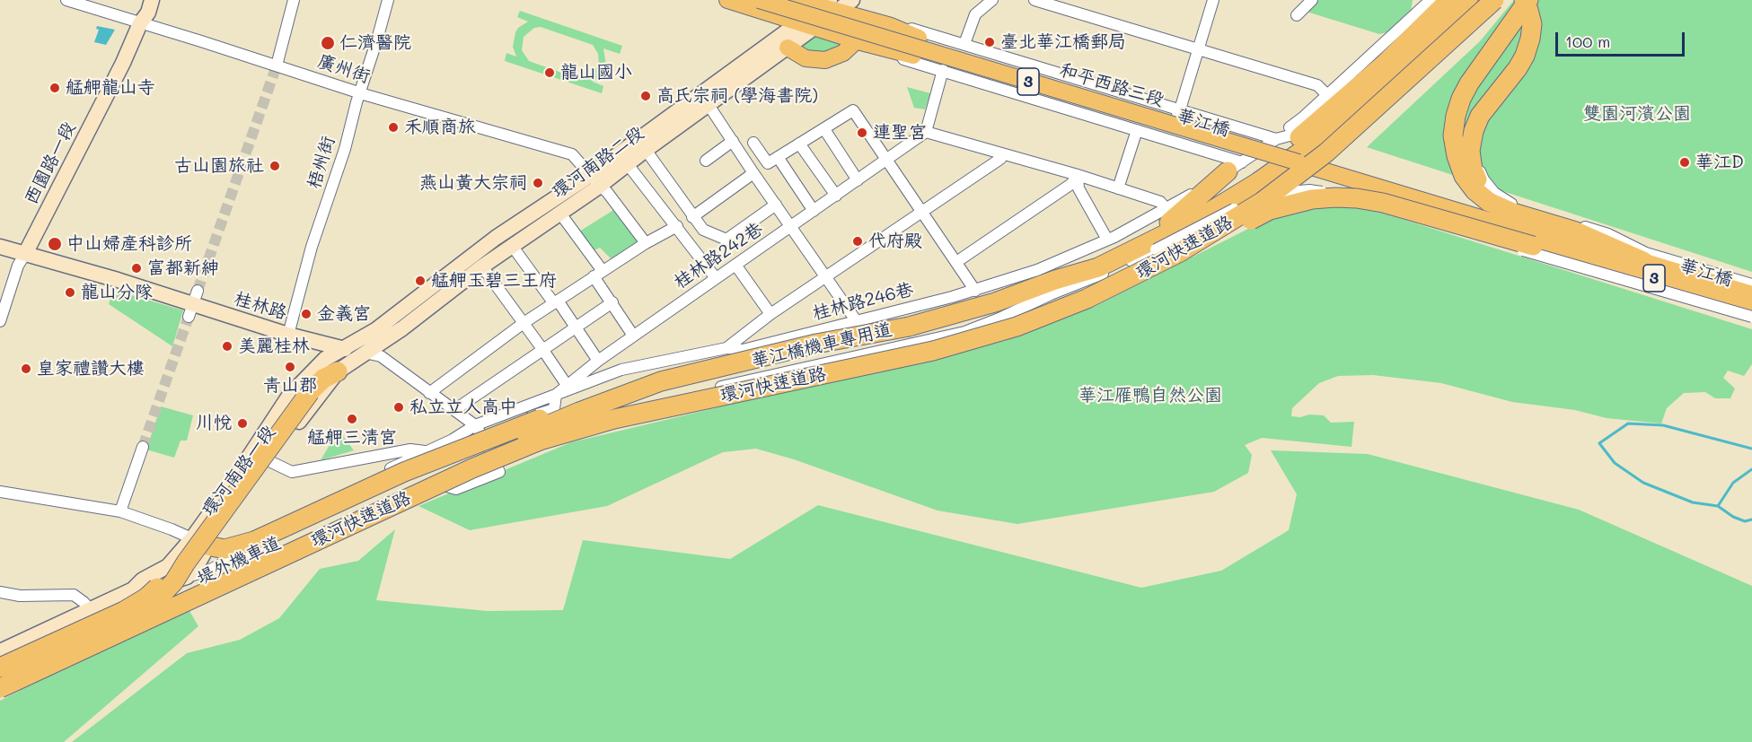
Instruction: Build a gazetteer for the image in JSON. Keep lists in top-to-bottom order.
{
  "streets": {
    "highway": ["環河快速道路"],
    "main road": ["3", "和平西路三段", "華江橋"],
    "street": [
      "廣州街",
      "梧州街",
      "環河南路二段",
      "西園路一段",
      "桂林路242巷",
      "桂林路246巷",
      "桂林路",
      "華江橋機車專用道",
      "環河南路一段",
      "堤外機車道"
    ]
  },
  "crossings": [
    ["廣州街", "梧州街"],
    ["廣州街", "環河南路二段"],
    ["廣州街", "西園路一段"],
    ["和平西路三段", "華江橋"],
    ["和平西路三段", "環河南路二段"],
    ["梧州街", "桂林路"],
    ["環河南路二段", "桂林路"],
    ["環河南路二段", "環河南路一段"],
    ["西園路一段", "桂林路"],
    ["環河快速道路", "堤外機車道"],
    ["桂林路242巷", "桂林路246巷"],
    ["桂林路242巷", "桂林路"],
    ["桂林路242巷", "華江橋機車專用道"],
    ["桂林路246巷", "桂林路"],
    ["桂林路246巷", "環河南路一段"],
    ["桂林路", "華江橋機車專用道"],
    ["桂林路", "環河南路一段"],
    ["桂林路", "堤外機車道"]
  ],
  "parks": ["雙園河濱公園", "華江雁鴨自然公園"],
  "places": [
    "臺北華江橋郵局",
    "仁濟醫院",
    "龍山國小",
    "艋舺龍山寺",
    "高氏宗祠 (學海書院)",
    "禾順商旅",
    "連聖宮",
    "華江D",
    "古山園旅社",
    "燕山黃大宗祠",
    "代府殿",
    "中山婦產科診所",
    "富都新紳",
    "艋舺玉碧三王府",
    "龍山分隊",
    "金義宮",
    "美麗桂林",
    "青山郡",
    "皇家禮讚大樓",
    "私立立人高中",
    "艋舺三清宮",
    "川悅"
  ],
  "scale_bar": "100 m"
}
